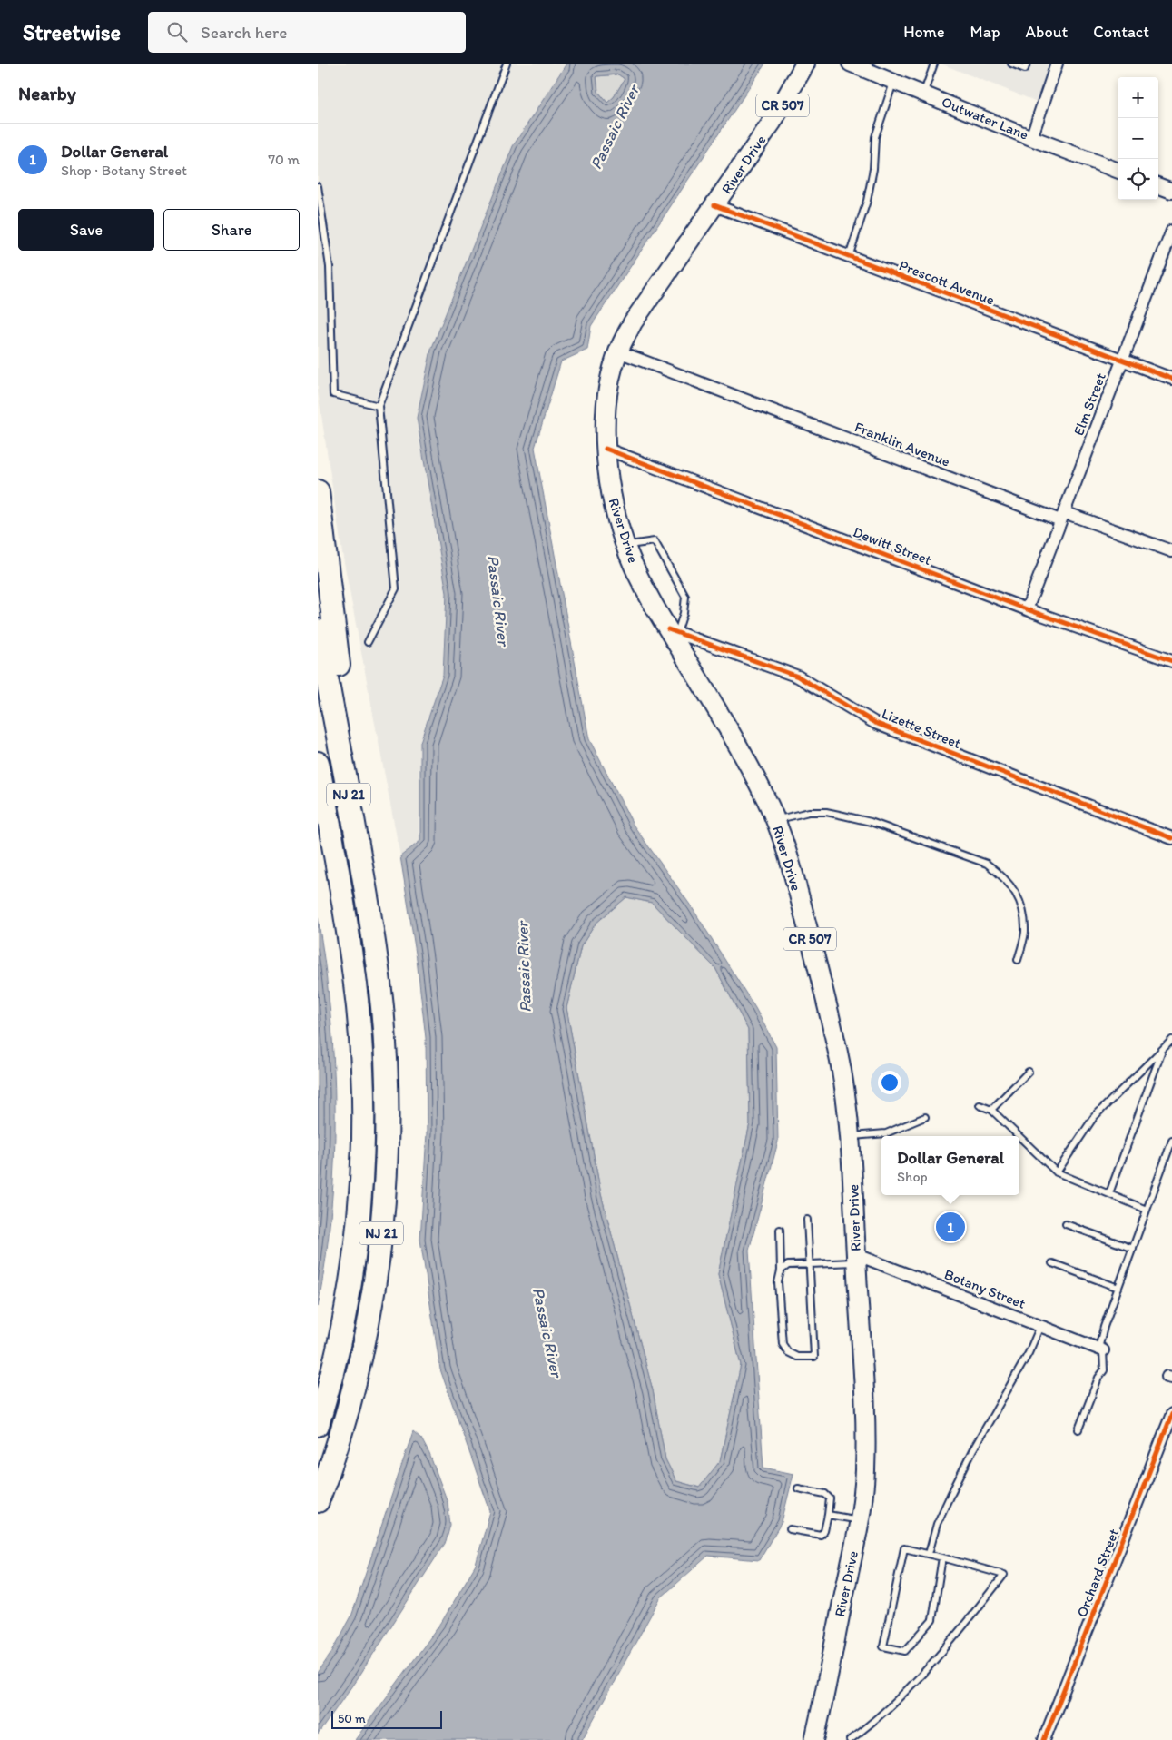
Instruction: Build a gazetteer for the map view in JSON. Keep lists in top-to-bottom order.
{
  "streets": {
    "highway": ["NJ 21"],
    "main road": ["CR 507", "River Drive"],
    "street": [
      "Outwater Lane",
      "Prescott Avenue",
      "Elm Street",
      "Franklin Avenue",
      "Dewitt Street",
      "Lizette Street",
      "Botany Street",
      "Orchard Street"
    ]
  },
  "crossings": [
    ["River Drive", "Prescott Avenue"],
    ["River Drive", "Franklin Avenue"],
    ["River Drive", "Dewitt Street"],
    ["River Drive", "Lizette Street"],
    ["River Drive", "Botany Street"],
    ["Prescott Avenue", "Elm Street"],
    ["Elm Street", "Franklin Avenue"],
    ["Elm Street", "Dewitt Street"]
  ],
  "water": ["Passaic River"],
  "scale_bar": "50 m",
  "page": {
    "header": "Streetwise",
    "search": "Search here",
    "nav": [
      "Home",
      "Map",
      "About",
      "Contact"
    ],
    "heading": "Nearby",
    "map_buttons": ["+", "−"],
    "list": [
      {
        "mark": "1",
        "name": "Dollar General",
        "note": "Shop · Botany Street",
        "value": "70 m"
      }
    ],
    "buttons": ["Save", "Share"],
    "popup": ["Dollar General", "Shop"],
    "pins": "1",
    "scale": "50 m"
  }
}
